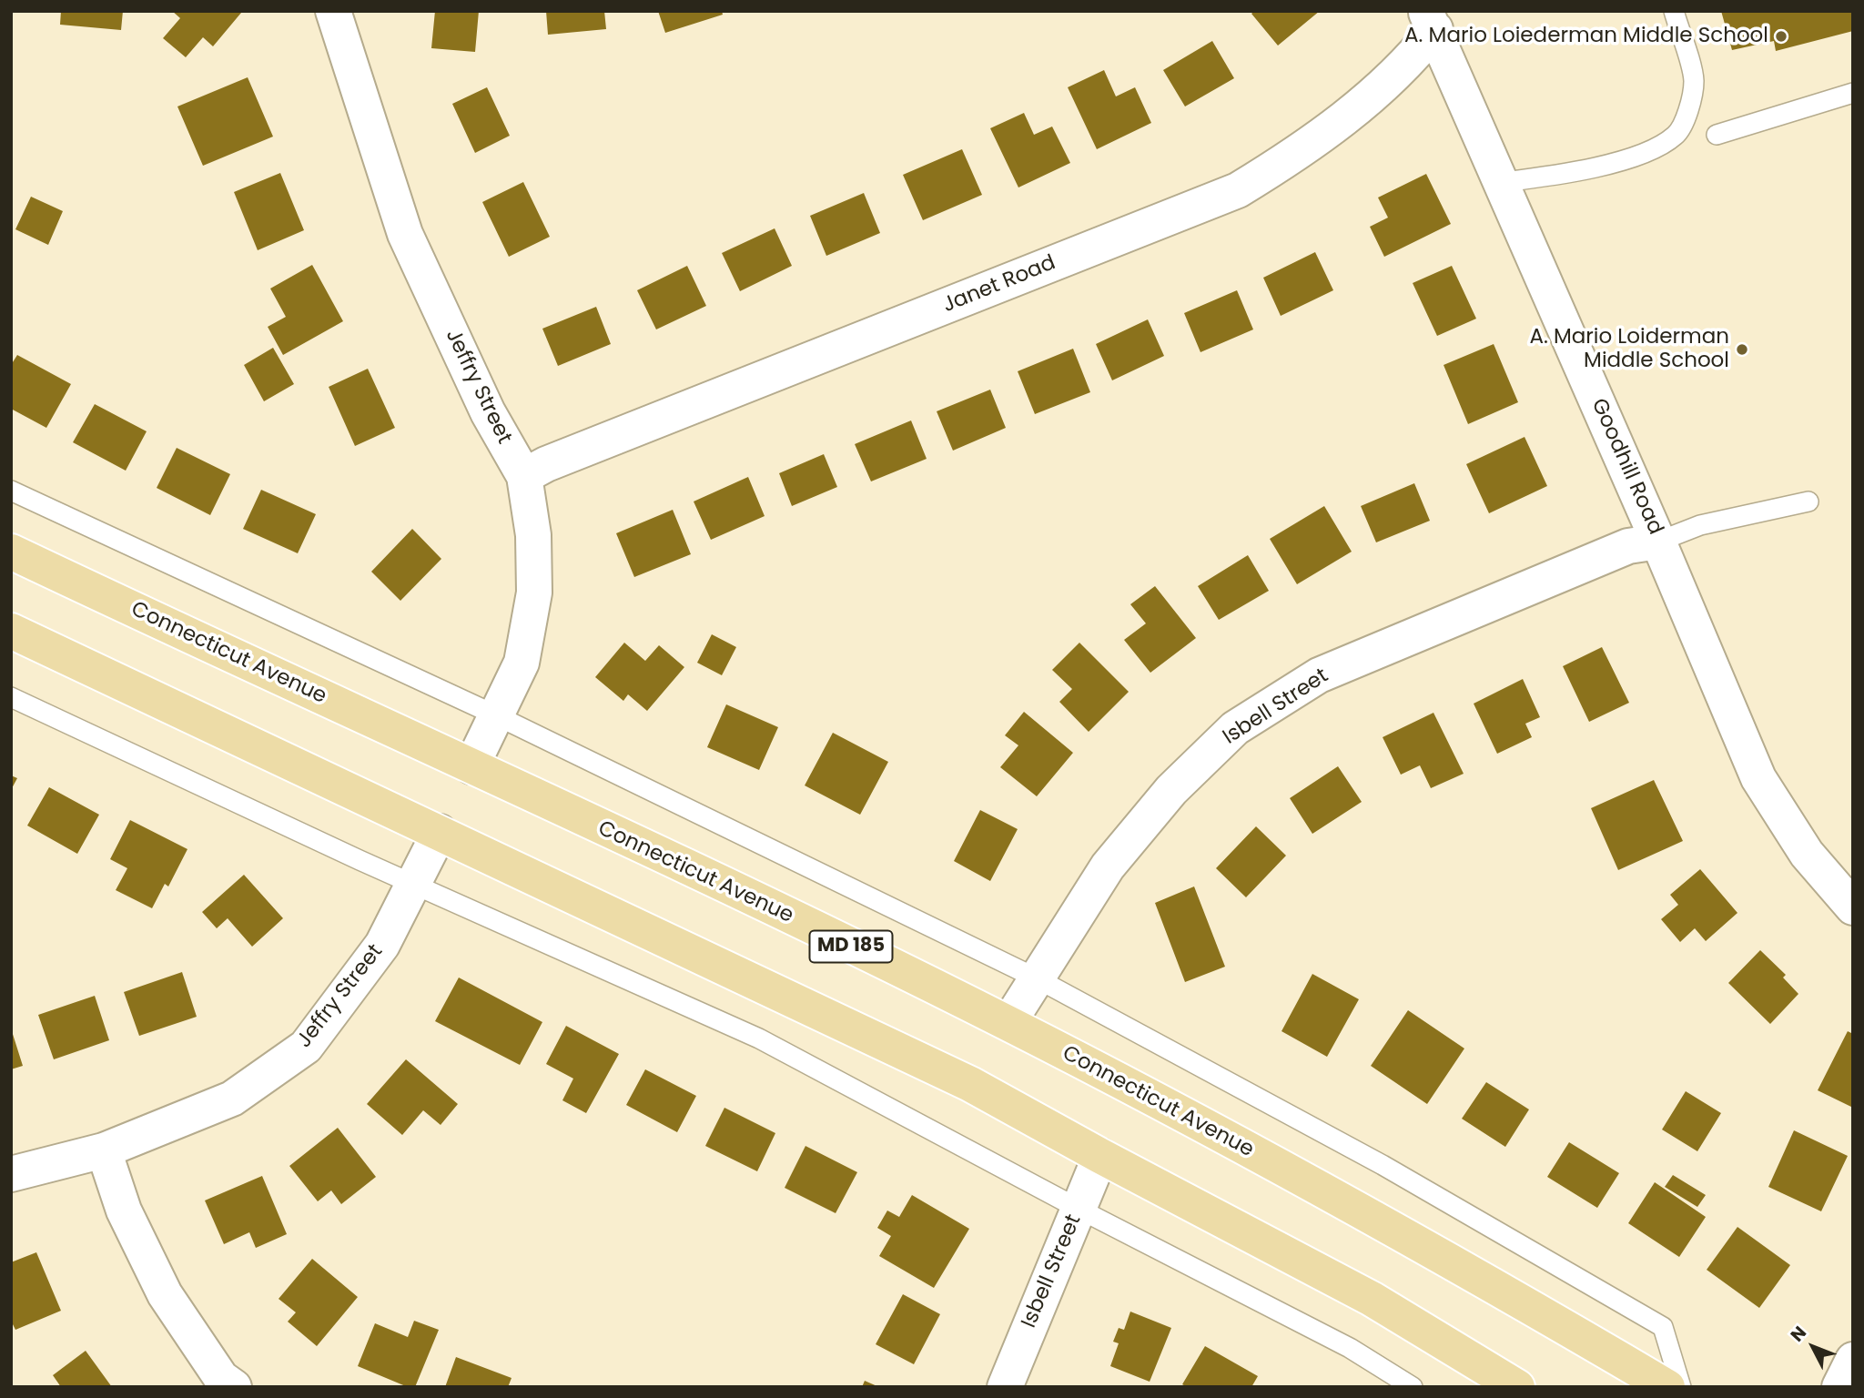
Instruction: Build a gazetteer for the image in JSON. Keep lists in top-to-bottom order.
{
  "streets": {
    "main road": ["Connecticut Avenue", "MD 185"],
    "street": [
      "Janet Road",
      "Jeffry Street",
      "Goodhill Road",
      "Isbell Street"
    ]
  },
  "crossings": [
    ["Janet Road", "Jeffry Street"],
    ["Janet Road", "Goodhill Road"],
    ["Jeffry Street", "Connecticut Avenue"],
    ["Goodhill Road", "Isbell Street"],
    ["Connecticut Avenue", "Isbell Street"]
  ],
  "places": ["A. Mario Loiederman Middle School", "A. Mario Loiderman Middle School"],
  "north": "top left"
}
